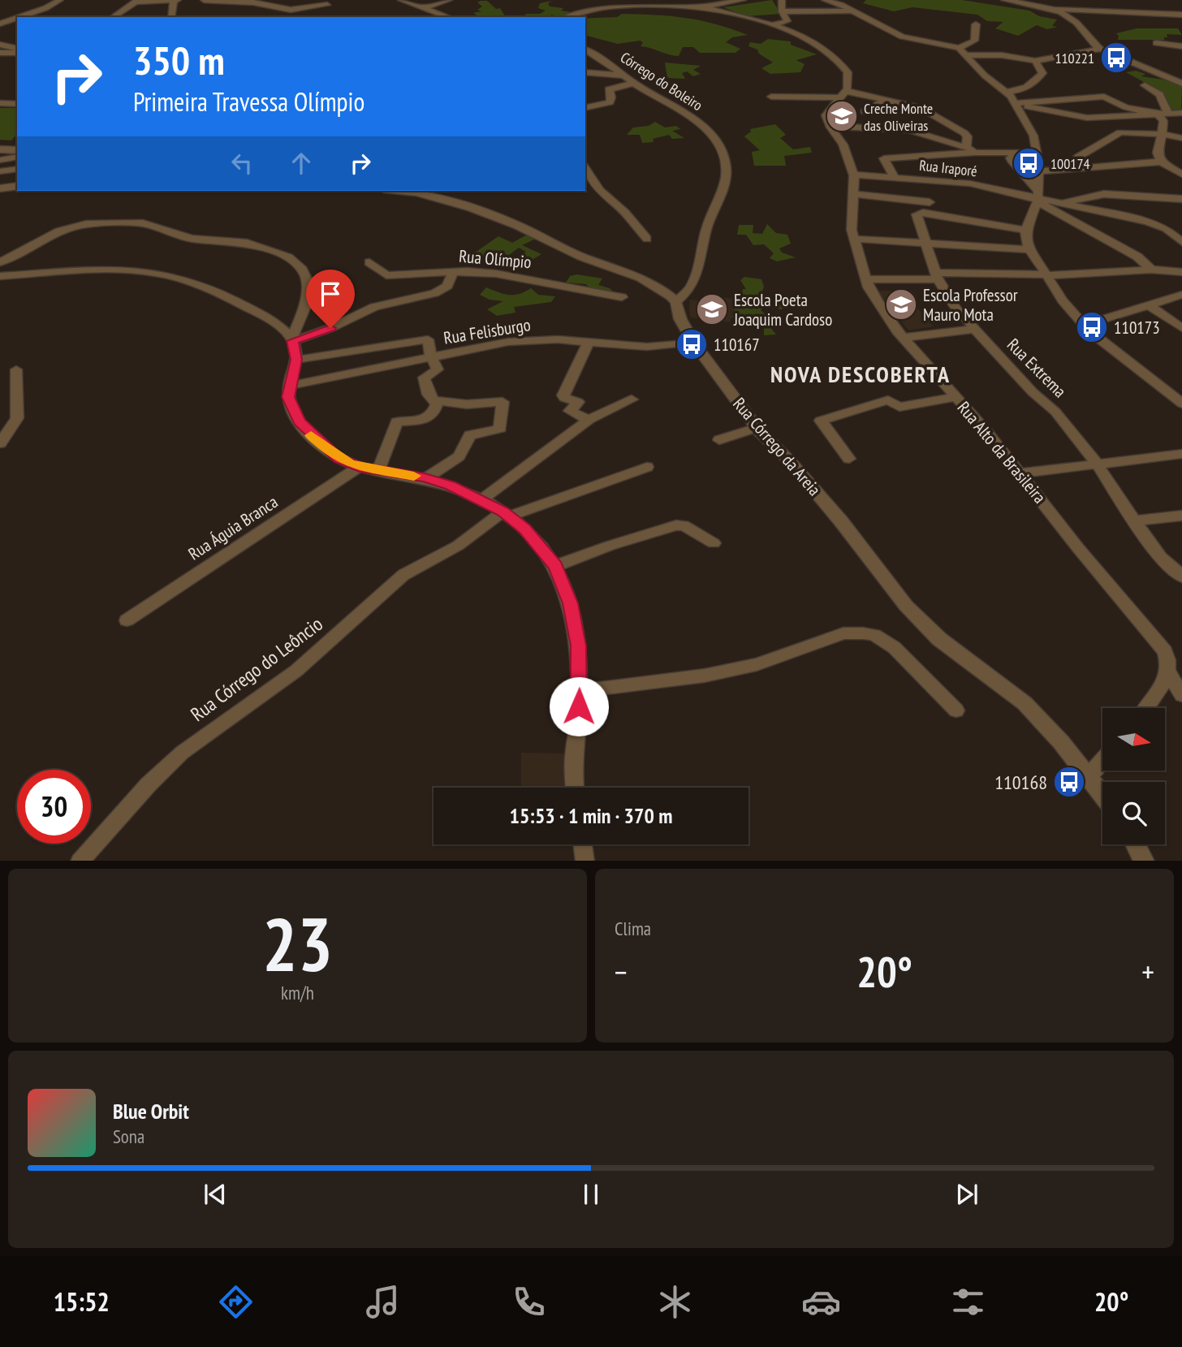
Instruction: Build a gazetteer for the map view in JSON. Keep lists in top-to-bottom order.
{
  "streets": {
    "street": [
      "Córrego do Boleiro",
      "Rua Iraporé",
      "Rua Olímpio",
      "Rua Felisburgo",
      "Rua Extrema",
      "Rua Córrego da Areia",
      "Rua Alto da Brasileira",
      "Rua Águia Branca",
      "Rua Córrego do Leôncio"
    ]
  },
  "crossings": [
    ["Córrego do Boleiro", "Rua Córrego da Areia"],
    ["Rua Iraporé", "Rua Alto da Brasileira"],
    ["Rua Felisburgo", "Rua Córrego da Areia"]
  ],
  "districts": ["NOVA DESCOBERTA"],
  "places": {
    "bus stop": [
      "110221",
      "100174",
      "110173",
      "110167",
      "110168"
    ],
    "school or university": ["Creche Monte das Oliveiras", "Escola Professor Mauro Mota", "Escola Poeta Joaquim Cardoso"]
  },
  "north": "right",
  "page": {
    "turn": ["350 m", "Primeira Travessa Olímpio"],
    "limit": "30",
    "trip": "15:53 · 1 min · 370 m",
    "tile": [
      ["23", "km/h"],
      "Clima"
    ],
    "heat": ["−", "20°", "+"],
    "song": ["Blue Orbit", "Sona"],
    "tabs": ["15:52", "20°"]
  }
}
